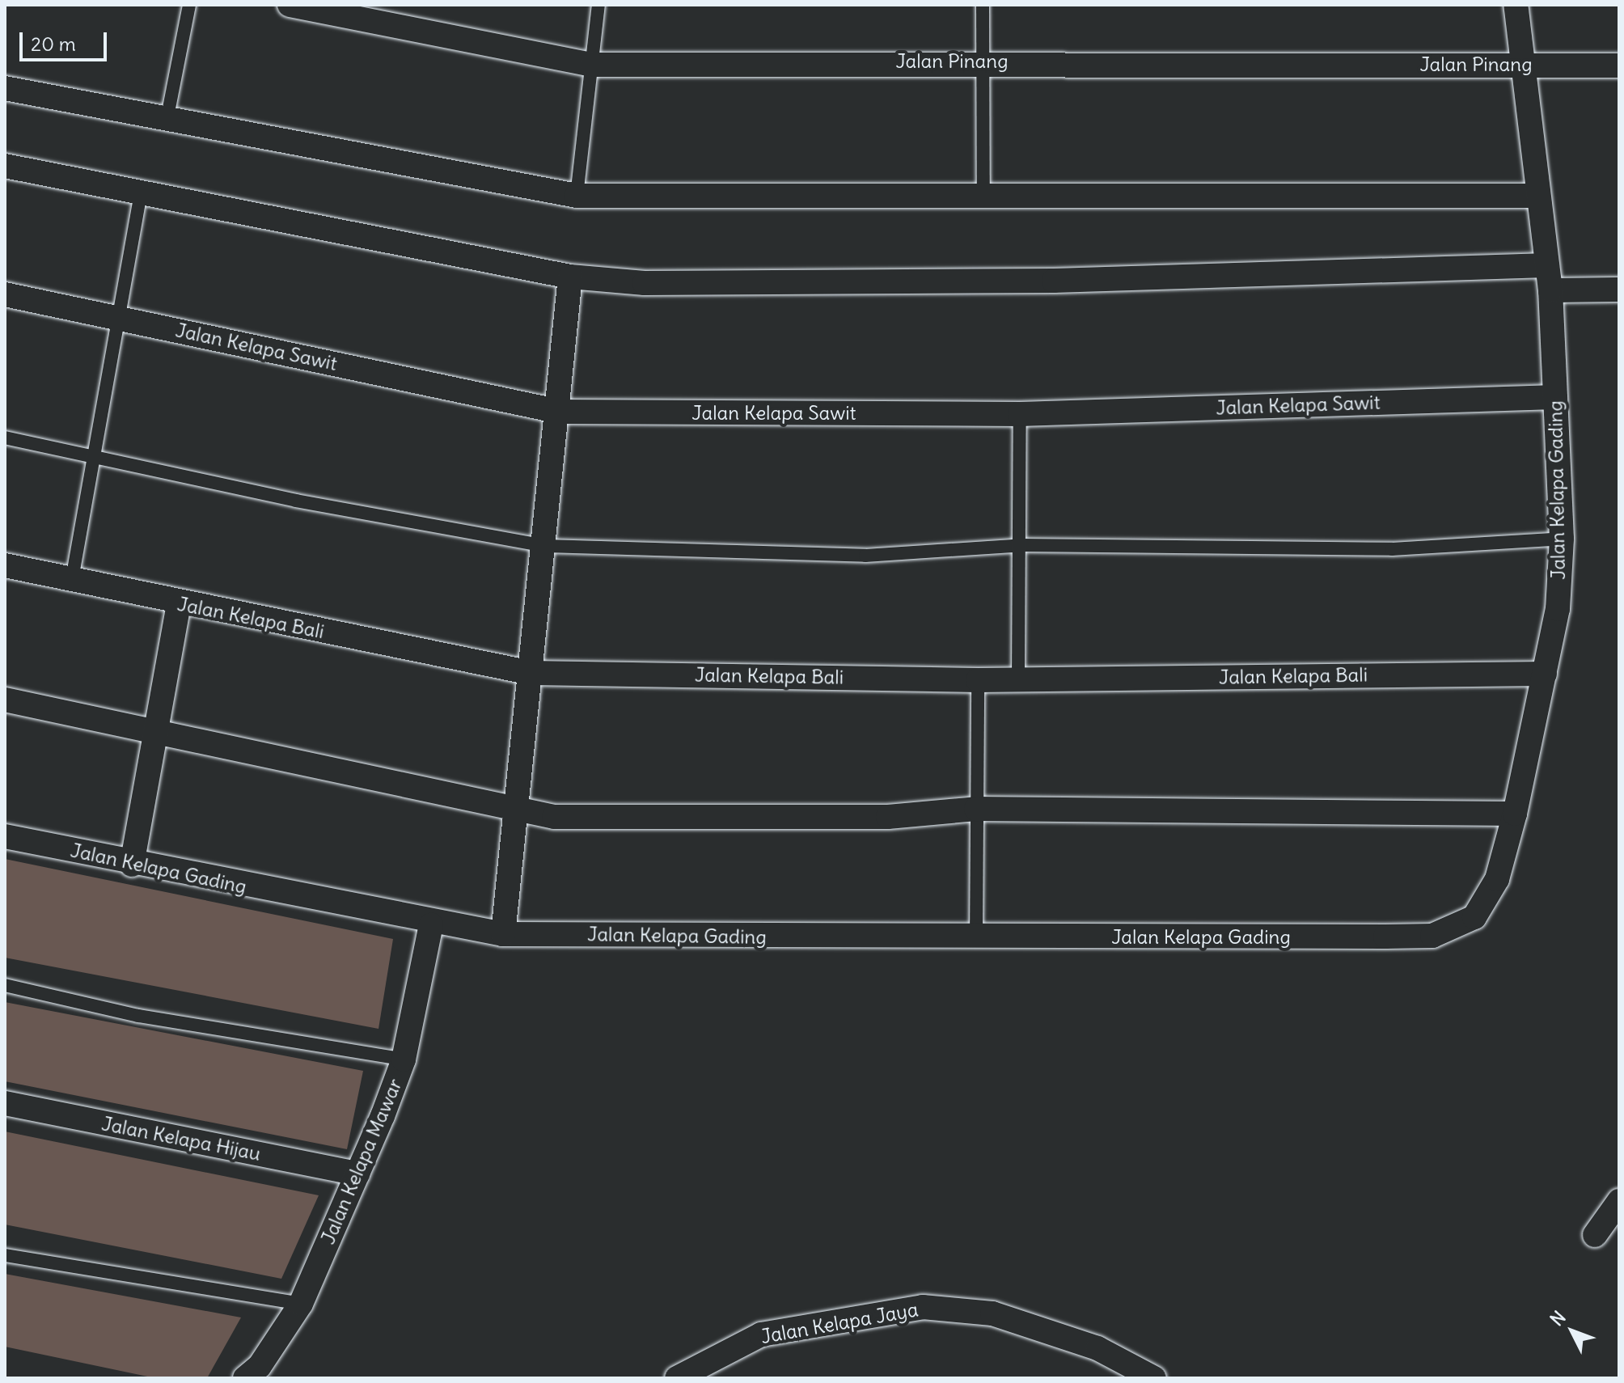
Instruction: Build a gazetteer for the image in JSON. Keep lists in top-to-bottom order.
{
  "streets": {
    "street": [
      "Jalan Pinang",
      "Jalan Kelapa Sawit",
      "Jalan Kelapa Gading",
      "Jalan Kelapa Bali",
      "Jalan Kelapa Hijau",
      "Jalan Kelapa Mawar",
      "Jalan Kelapa Jaya"
    ]
  },
  "crossings": [
    ["Jalan Pinang", "Jalan Kelapa Gading"],
    ["Jalan Kelapa Sawit", "Jalan Kelapa Gading"],
    ["Jalan Kelapa Gading", "Jalan Kelapa Bali"],
    ["Jalan Kelapa Gading", "Jalan Kelapa Mawar"],
    ["Jalan Kelapa Hijau", "Jalan Kelapa Mawar"]
  ],
  "scale_bar": "20 m",
  "north": "top left"
}
